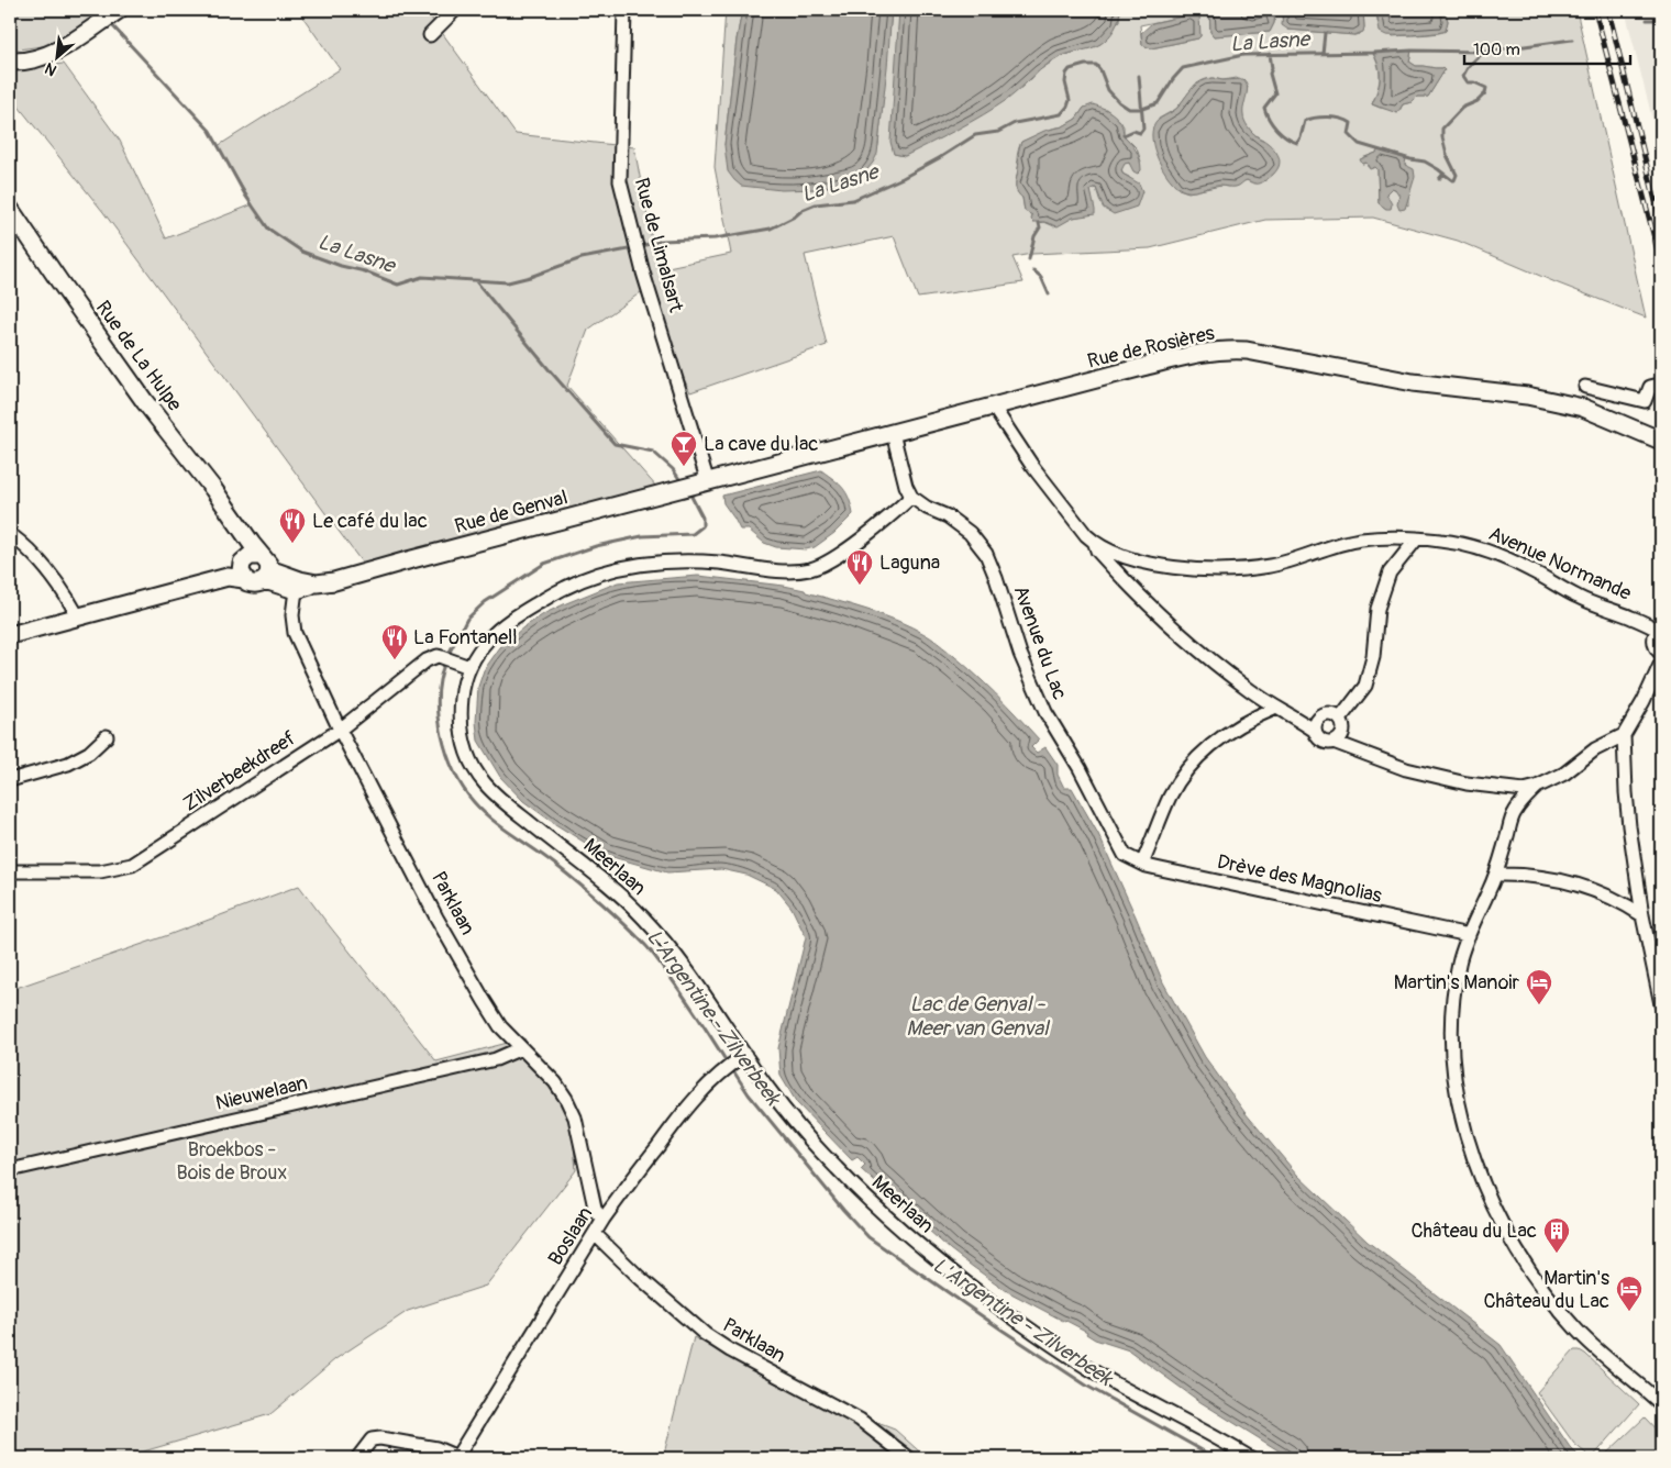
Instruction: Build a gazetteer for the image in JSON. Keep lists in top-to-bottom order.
{
  "streets": {
    "street": [
      "Rue de Limalsart",
      "Rue de Rosières",
      "Rue de La Hulpe",
      "Rue de Genval",
      "Avenue Normande",
      "Avenue du Lac",
      "Zilverbeekdreef",
      "Meerlaan",
      "Drève des Magnolias",
      "Parklaan",
      "Nieuwelaan",
      "Boslaan"
    ]
  },
  "crossings": [
    ["Rue de Limalsart", "Rue de Rosières"],
    ["Rue de Rosières", "Rue de Genval"],
    ["Rue de Rosières", "Avenue Normande"],
    ["Rue de La Hulpe", "Rue de Genval"],
    ["Rue de Genval", "Parklaan"],
    ["Avenue du Lac", "Meerlaan"],
    ["Avenue du Lac", "Drève des Magnolias"],
    ["Zilverbeekdreef", "Meerlaan"],
    ["Zilverbeekdreef", "Parklaan"],
    ["Meerlaan", "Boslaan"],
    ["Parklaan", "Nieuwelaan"],
    ["Parklaan", "Boslaan"]
  ],
  "water": ["La Lasne", "Lac de Genval - Meer van Genval", "L'Argentine - Zilverbeek"],
  "parks": ["Broekbos - Bois de Broux"],
  "places": {
    "bar": ["La cave du lac"],
    "restaurant": ["Le café du lac", "Laguna", "La Fontanell"],
    "hotel": ["Martin's Manoir", "Martin's Château du Lac"],
    "building": ["Château du Lac"]
  },
  "scale_bar": "100 m",
  "north": "bottom left"
}
